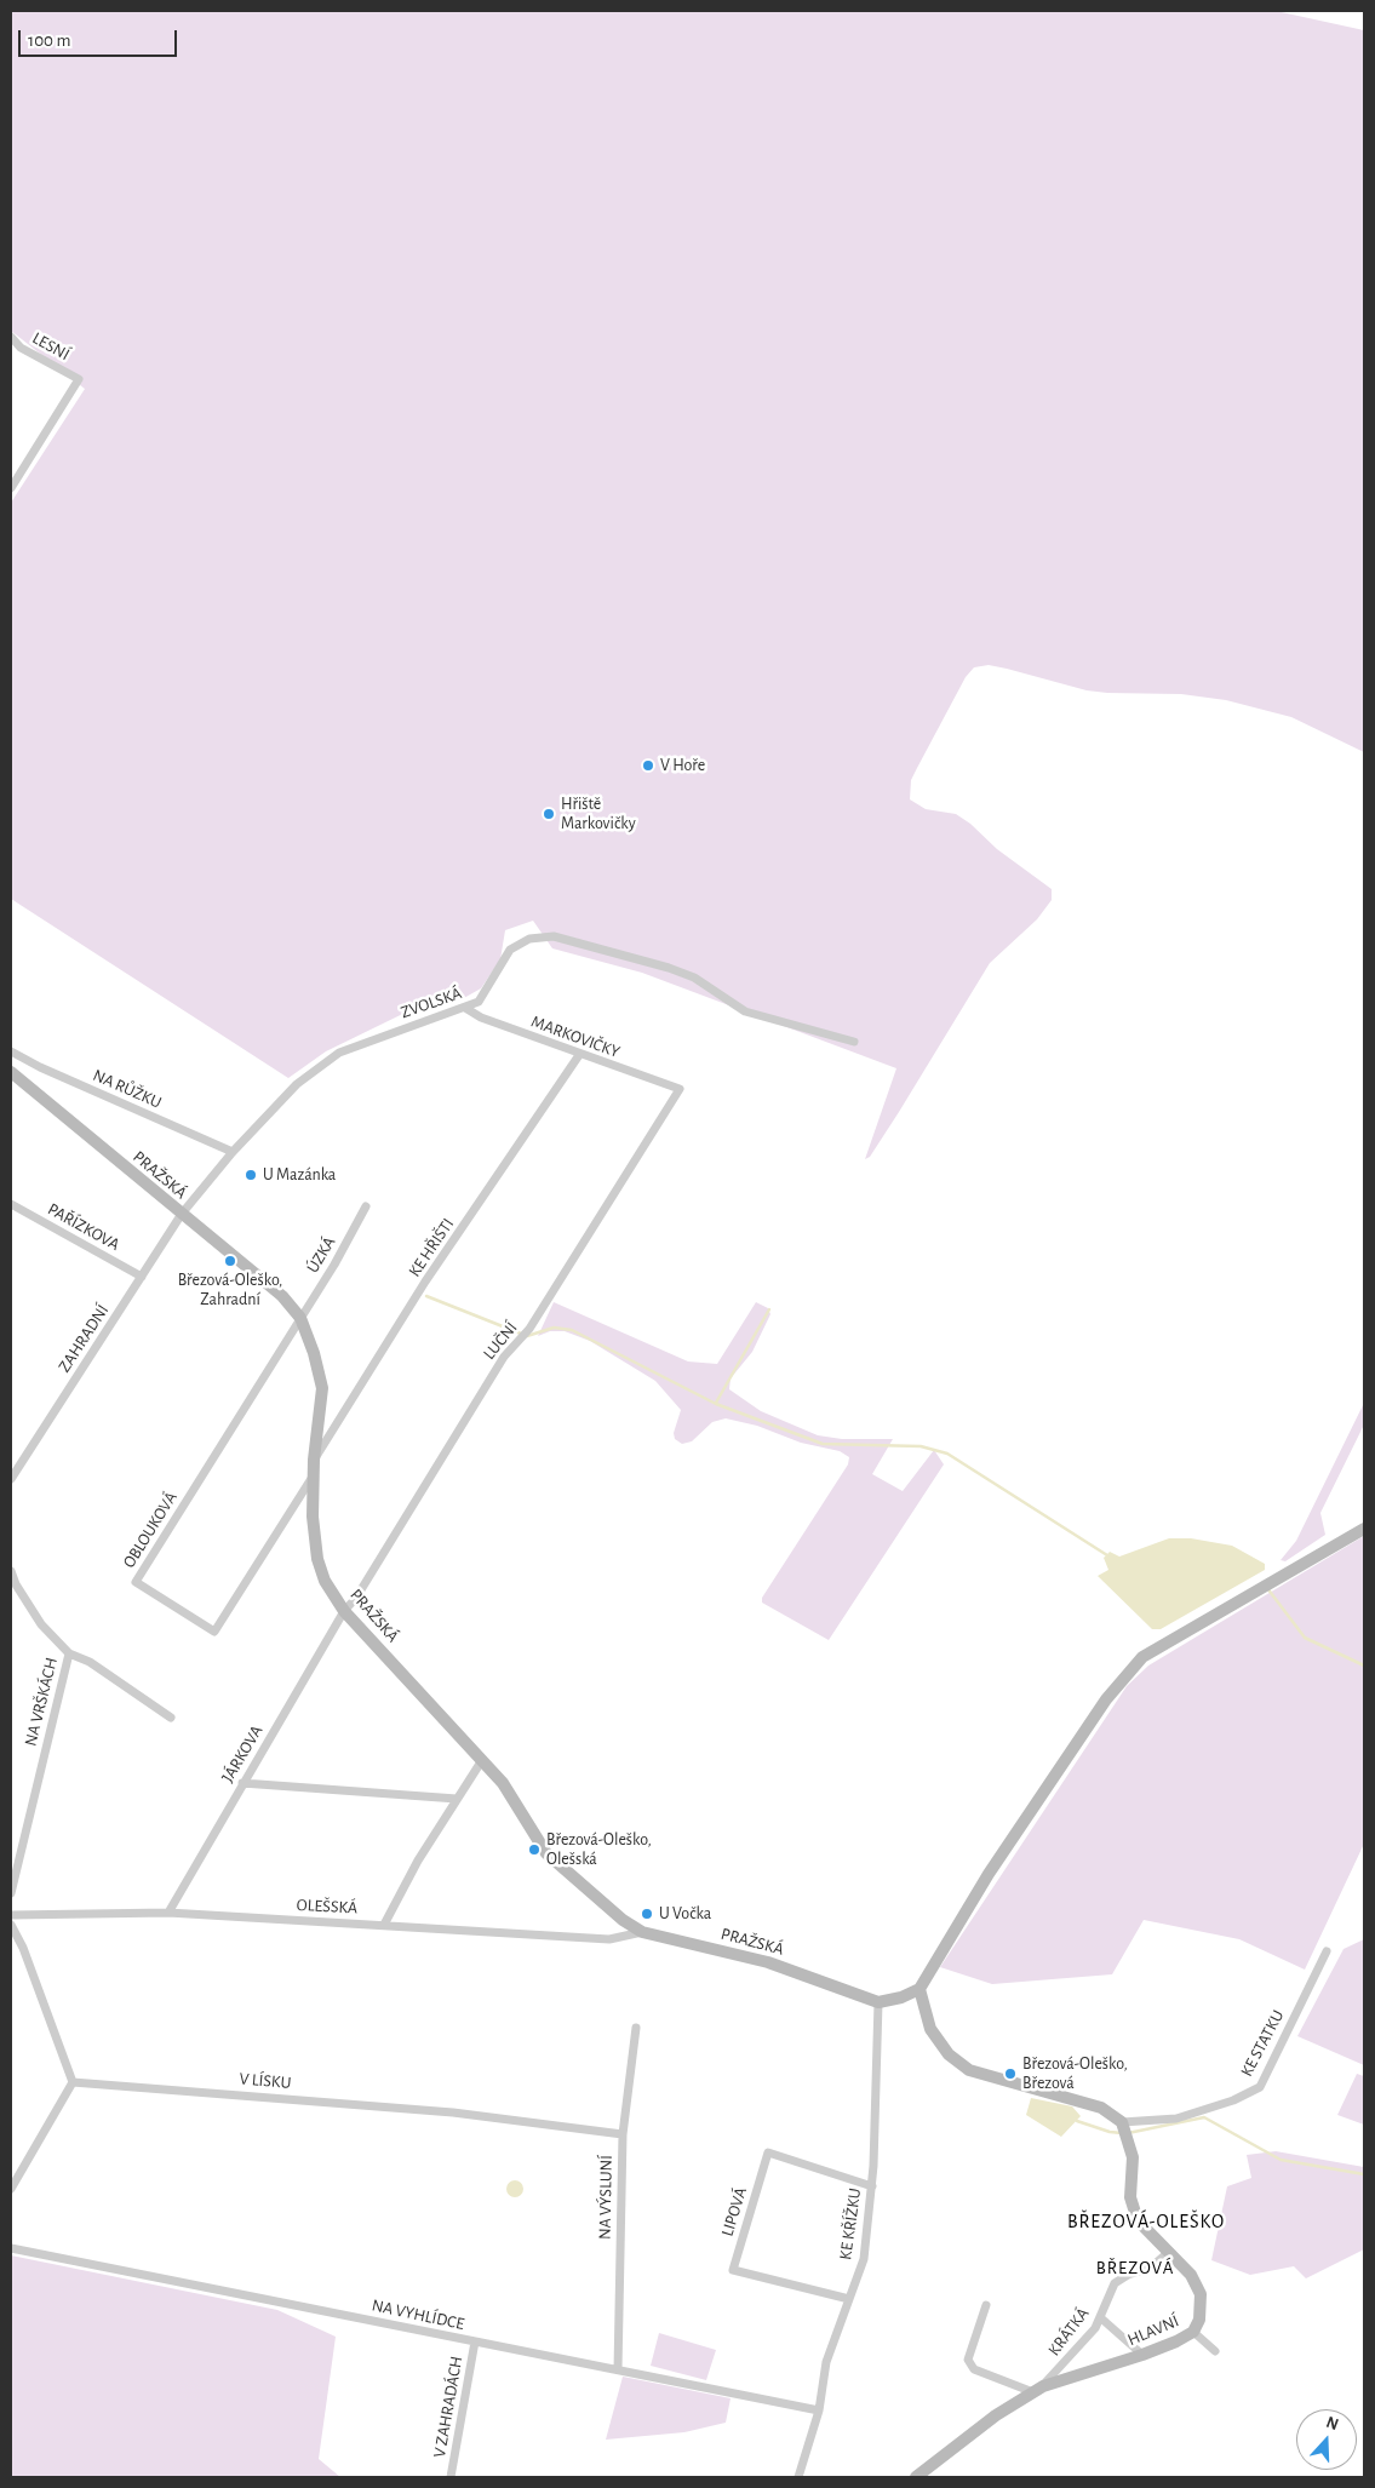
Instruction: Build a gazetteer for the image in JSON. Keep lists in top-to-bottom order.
{
  "streets": {
    "street": [
      "LESNÍ",
      "ZVOLSKÁ",
      "MARKOVIČKY",
      "NA RŮŽKU",
      "PRAŽSKÁ",
      "PAŘÍZKOVA",
      "KE HŘIŠTI",
      "ÚZKÁ",
      "ZAHRADNÍ",
      "LUČNÍ",
      "OBLOUKOVÁ",
      "NA VRŠKÁCH",
      "JÁRKOVA",
      "OLEŠSKÁ",
      "KE STATKU",
      "V LÍSKU",
      "NA VÝSLUNÍ",
      "LIPOVÁ",
      "KE KŘÍŽKU",
      "NA VYHLÍDCE",
      "HLAVNÍ",
      "KRÁTKÁ",
      "V ZAHRADÁCH"
    ]
  },
  "crossings": [
    ["ZVOLSKÁ", "MARKOVIČKY"],
    ["ZVOLSKÁ", "NA RŮŽKU"],
    ["ZVOLSKÁ", "PRAŽSKÁ"],
    ["ZVOLSKÁ", "ZAHRADNÍ"],
    ["MARKOVIČKY", "KE HŘIŠTI"],
    ["MARKOVIČKY", "LUČNÍ"],
    ["PRAŽSKÁ", "KE HŘIŠTI"],
    ["PRAŽSKÁ", "ÚZKÁ"],
    ["PRAŽSKÁ", "ZAHRADNÍ"],
    ["PRAŽSKÁ", "LUČNÍ"],
    ["PRAŽSKÁ", "OBLOUKOVÁ"],
    ["PRAŽSKÁ", "JÁRKOVA"],
    ["PRAŽSKÁ", "OLEŠSKÁ"],
    ["PRAŽSKÁ", "KE KŘÍŽKU"],
    ["PAŘÍZKOVA", "ZAHRADNÍ"],
    ["ÚZKÁ", "OBLOUKOVÁ"],
    ["LUČNÍ", "JÁRKOVA"],
    ["JÁRKOVA", "OLEŠSKÁ"],
    ["KE STATKU", "HLAVNÍ"],
    ["V LÍSKU", "NA VÝSLUNÍ"],
    ["NA VÝSLUNÍ", "NA VYHLÍDCE"],
    ["LIPOVÁ", "KE KŘÍŽKU"],
    ["KE KŘÍŽKU", "NA VYHLÍDCE"],
    ["NA VYHLÍDCE", "V ZAHRADÁCH"],
    ["HLAVNÍ", "KRÁTKÁ"]
  ],
  "districts": ["BŘEZOVÁ-OLEŠKO", "BŘEZOVÁ"],
  "places": [
    "V Hoře",
    "Hřiště Markovičky",
    "U Mazánka",
    "Březová-Oleško, Zahradní",
    "Březová-Oleško, Olešská",
    "U Vočka",
    "Březová-Oleško, Březová"
  ],
  "scale_bar": "100 m",
  "north": "top"
}
